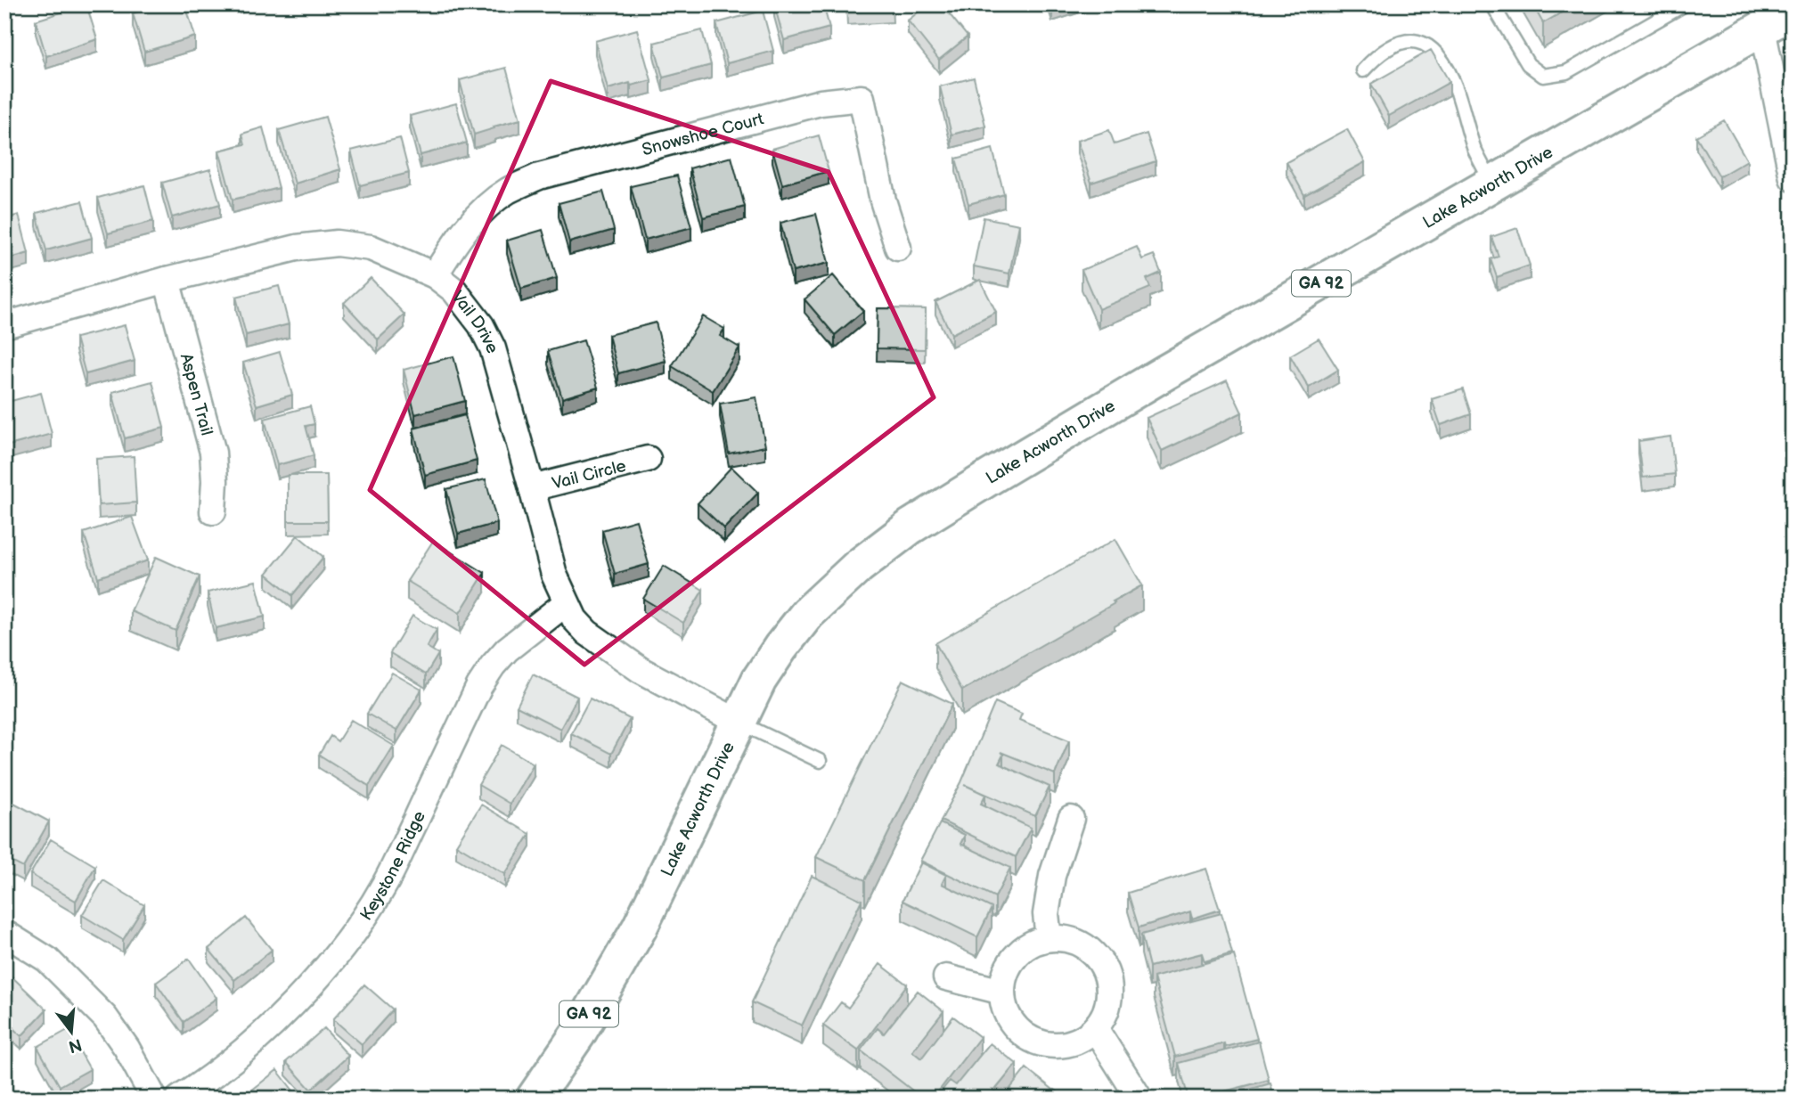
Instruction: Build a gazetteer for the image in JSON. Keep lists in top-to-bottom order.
{
  "streets": {
    "main road": ["Lake Acworth Drive", "GA 92"],
    "street": [
      "Snowshoe Court",
      "Vail Drive",
      "Aspen Trail",
      "Vail Circle",
      "Keystone Ridge"
    ]
  },
  "crossings": [
    ["Snowshoe Court", "Vail Drive"],
    ["Lake Acworth Drive", "Vail Drive"],
    ["Vail Drive", "Aspen Trail"],
    ["Vail Drive", "Vail Circle"],
    ["Vail Drive", "Keystone Ridge"]
  ],
  "north": "bottom"
}
